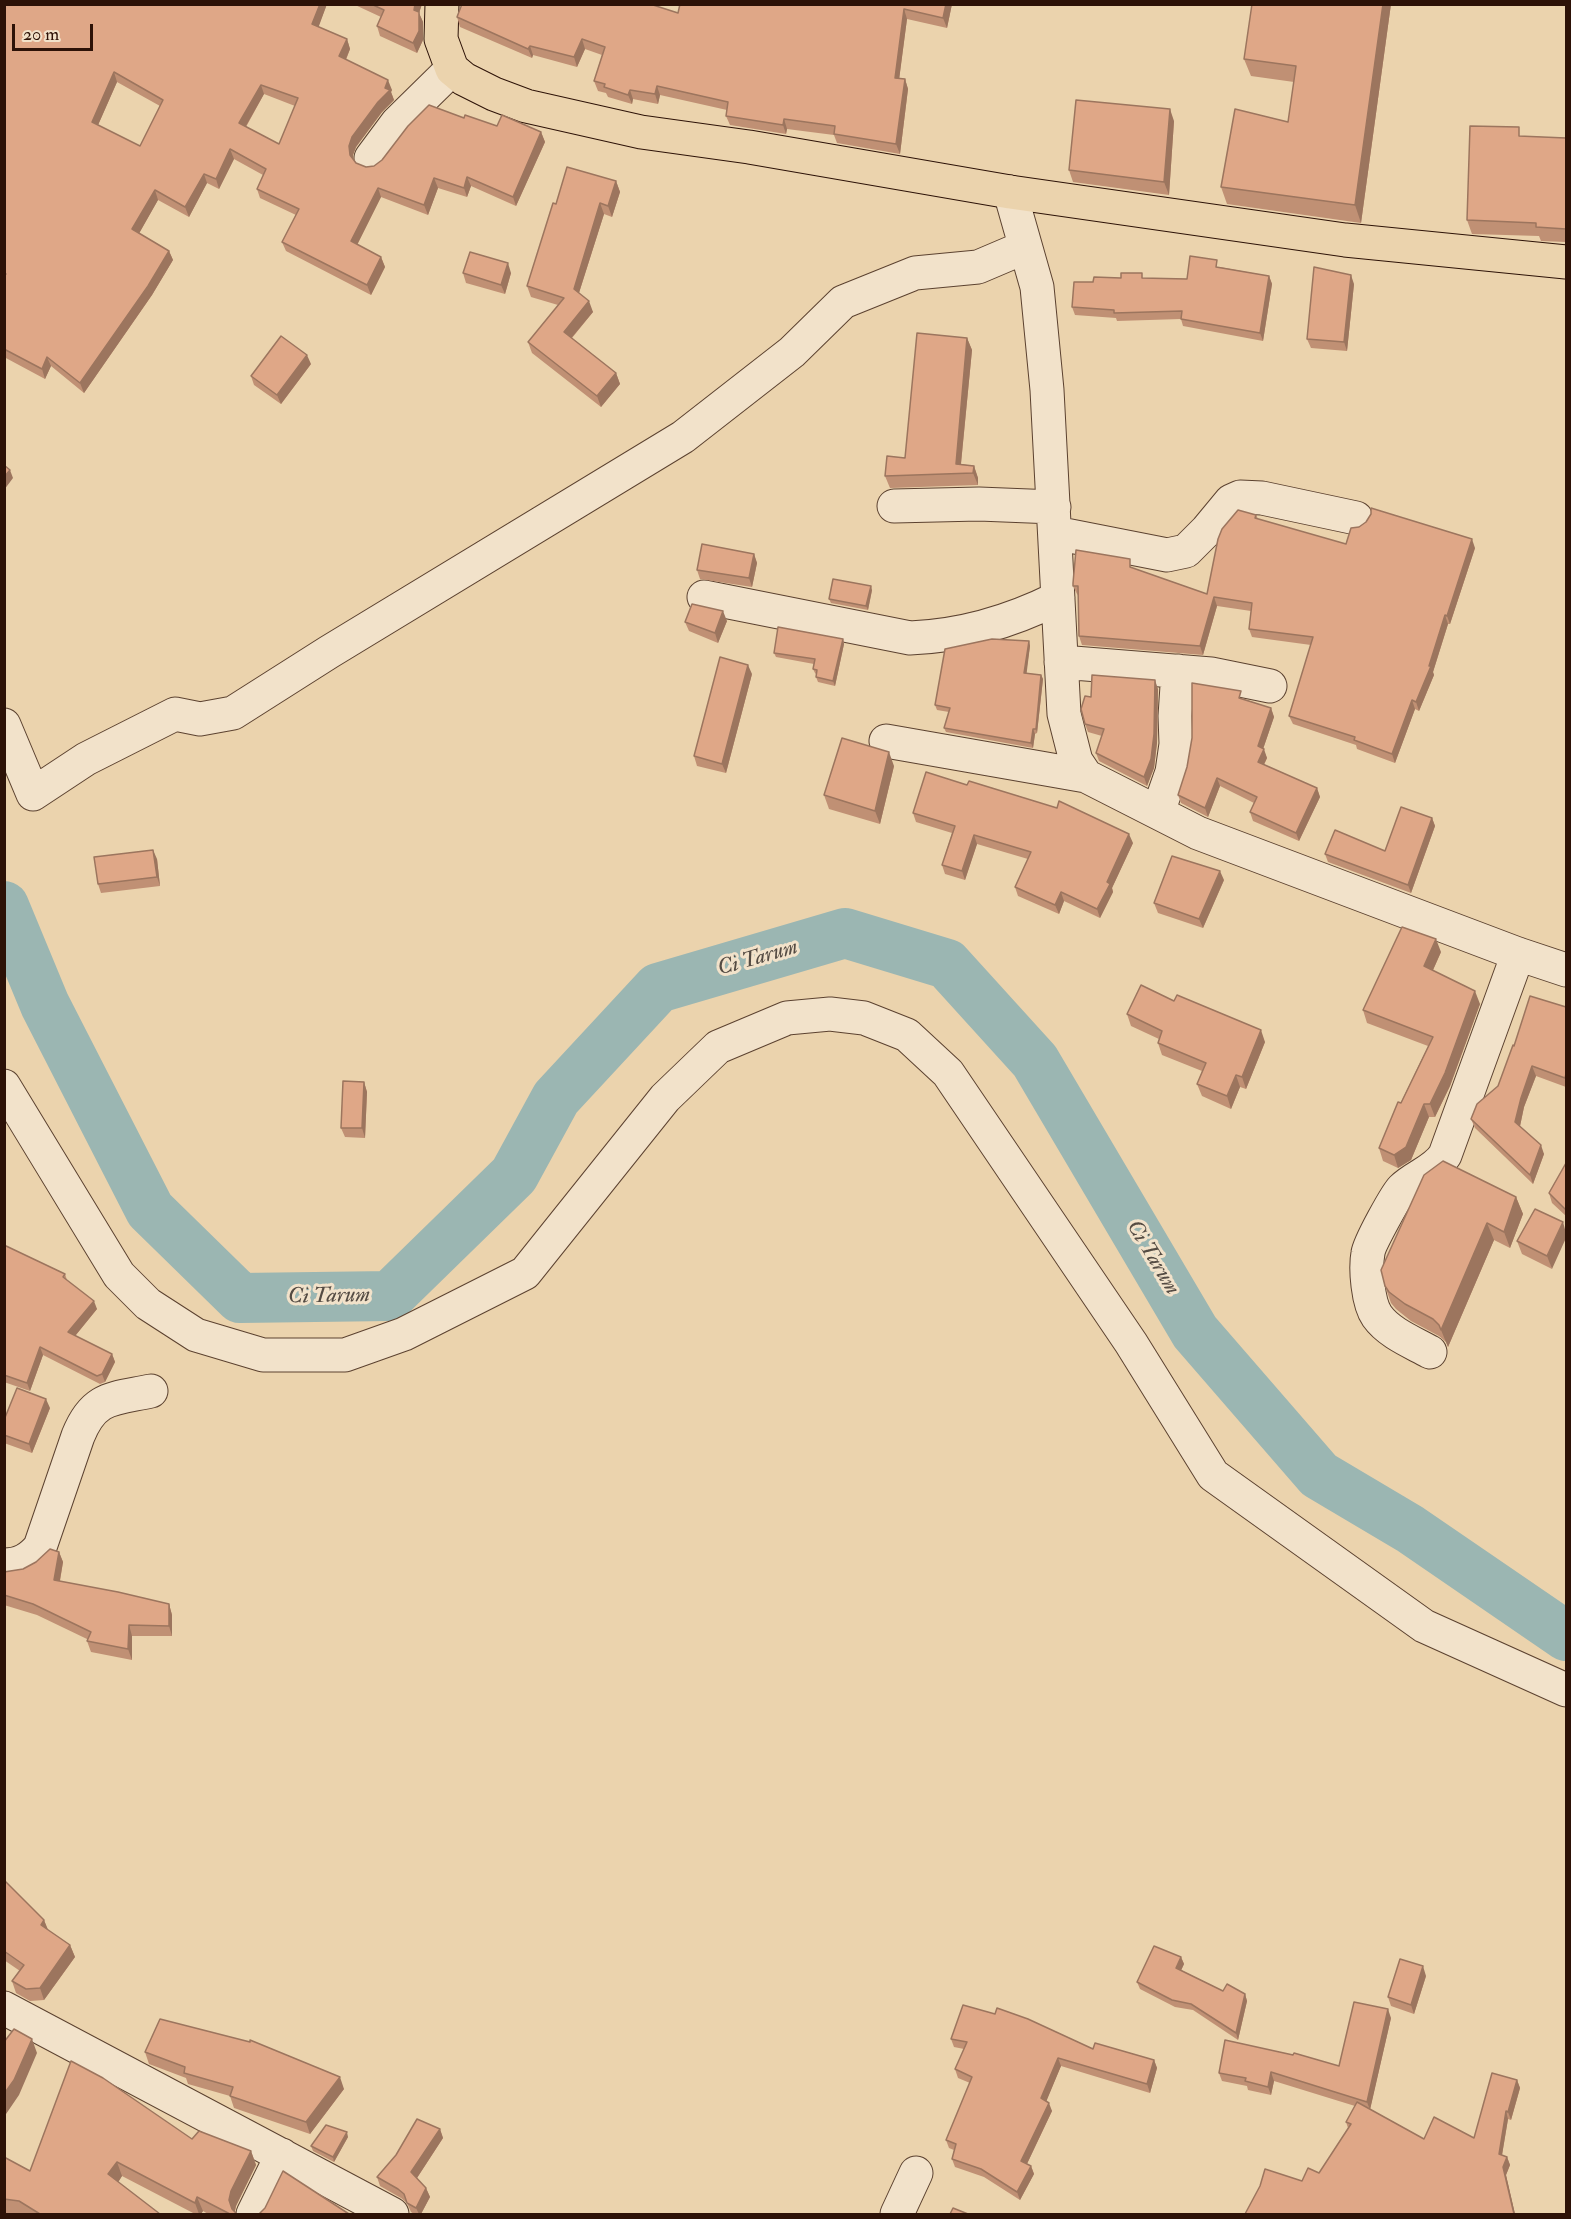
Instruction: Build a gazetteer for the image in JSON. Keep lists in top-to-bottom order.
{
  "water": ["Ci Tarum"],
  "scale_bar": "20 m"
}
